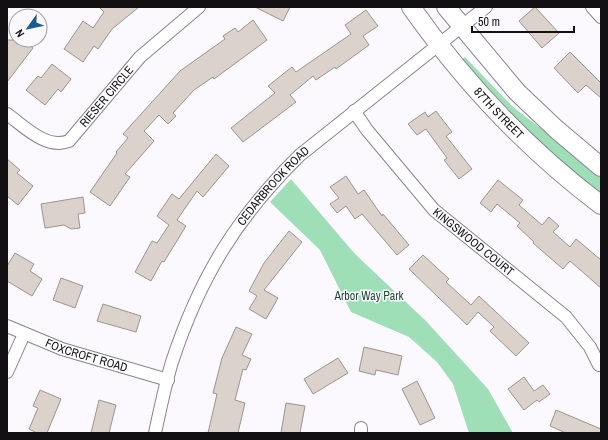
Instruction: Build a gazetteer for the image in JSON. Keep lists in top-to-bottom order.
{
  "streets": {
    "street": [
      "RIESER CIRCLE",
      "87TH STREET",
      "CEDARBROOK ROAD",
      "KINGSWOOD COURT",
      "FOXCROFT ROAD"
    ]
  },
  "crossings": [
    ["87TH STREET", "CEDARBROOK ROAD"],
    ["CEDARBROOK ROAD", "KINGSWOOD COURT"],
    ["CEDARBROOK ROAD", "FOXCROFT ROAD"]
  ],
  "parks": ["Arbor Way Park"],
  "scale_bar": "50 m",
  "north": "bottom left"
}
